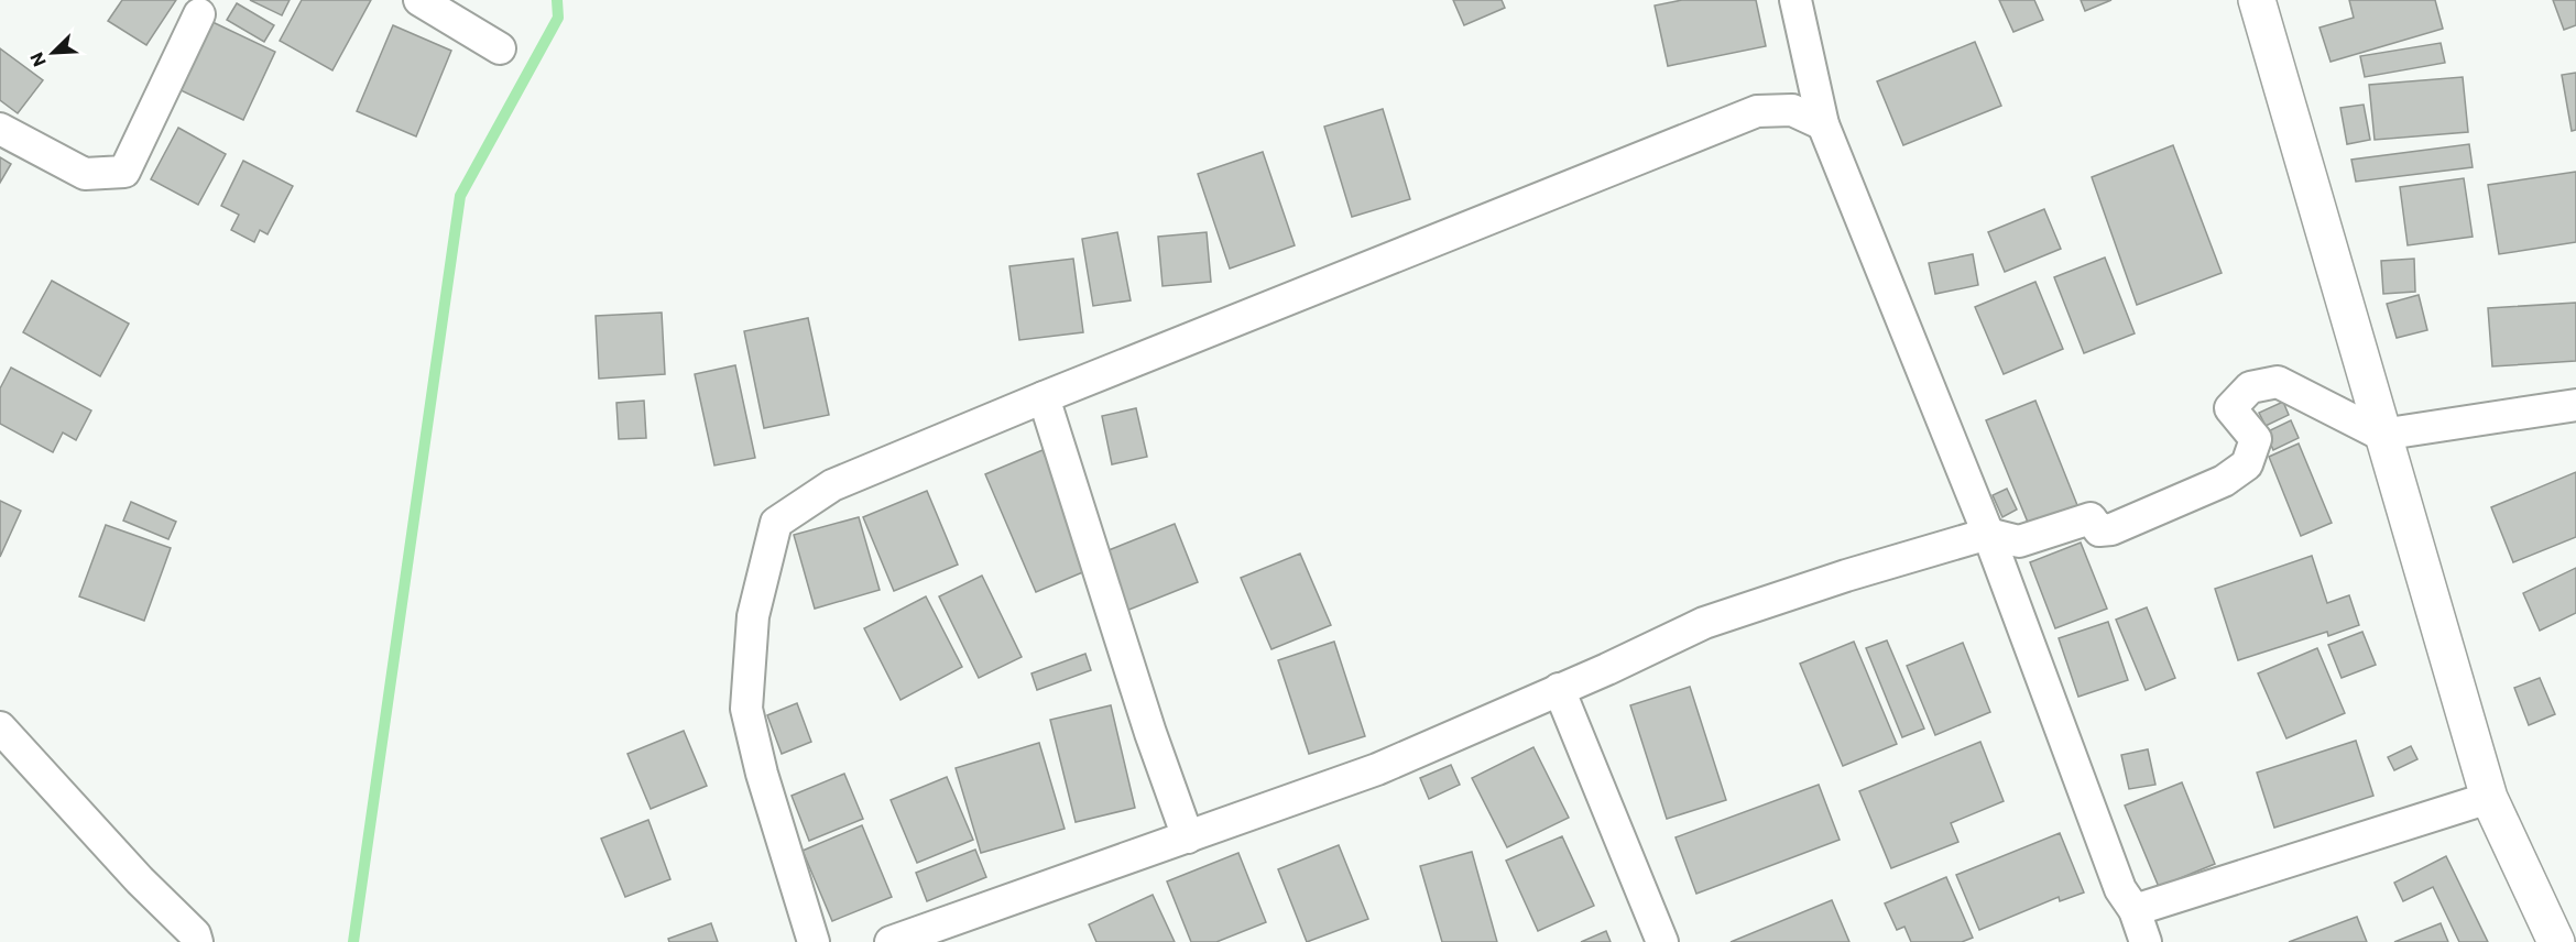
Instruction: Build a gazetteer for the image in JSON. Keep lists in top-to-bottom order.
{
  "north": "bottom left"
}
